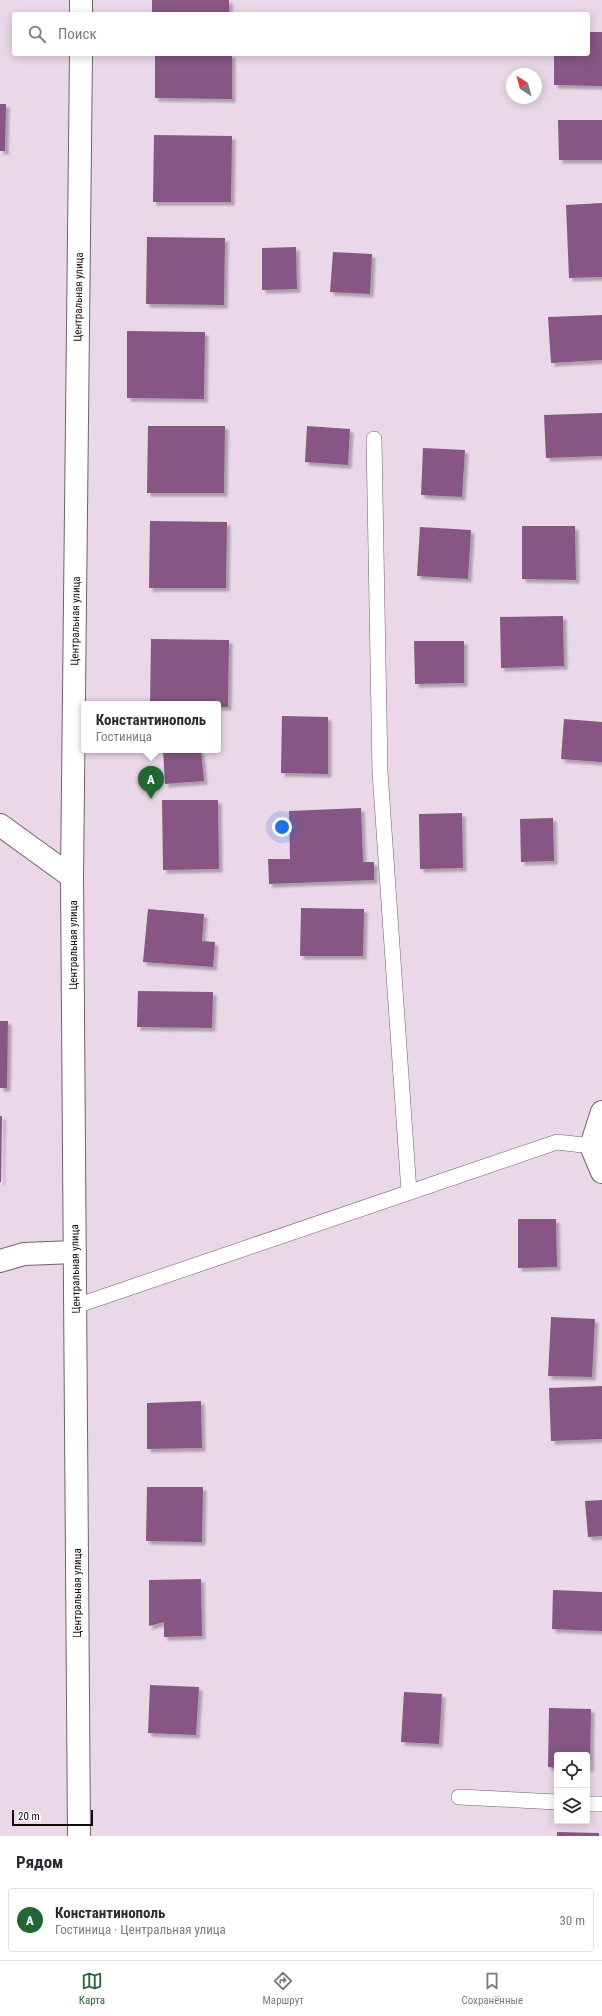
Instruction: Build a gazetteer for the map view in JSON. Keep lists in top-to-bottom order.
{
  "streets": {
    "street": ["Центральная улица"]
  },
  "scale_bar": "20 m",
  "north": "top left",
  "page": {
    "search": "Поиск",
    "popup": ["Константинополь", "Гостиница"],
    "pins": "A",
    "scale": "20 m",
    "heading": "Рядом",
    "list": [
      {
        "mark": "A",
        "name": "Константинополь",
        "note": "Гостиница · Центральная улица",
        "value": "30 m"
      }
    ],
    "nav": ["Карта", "Маршрут", "Сохранённые"]
  }
}
